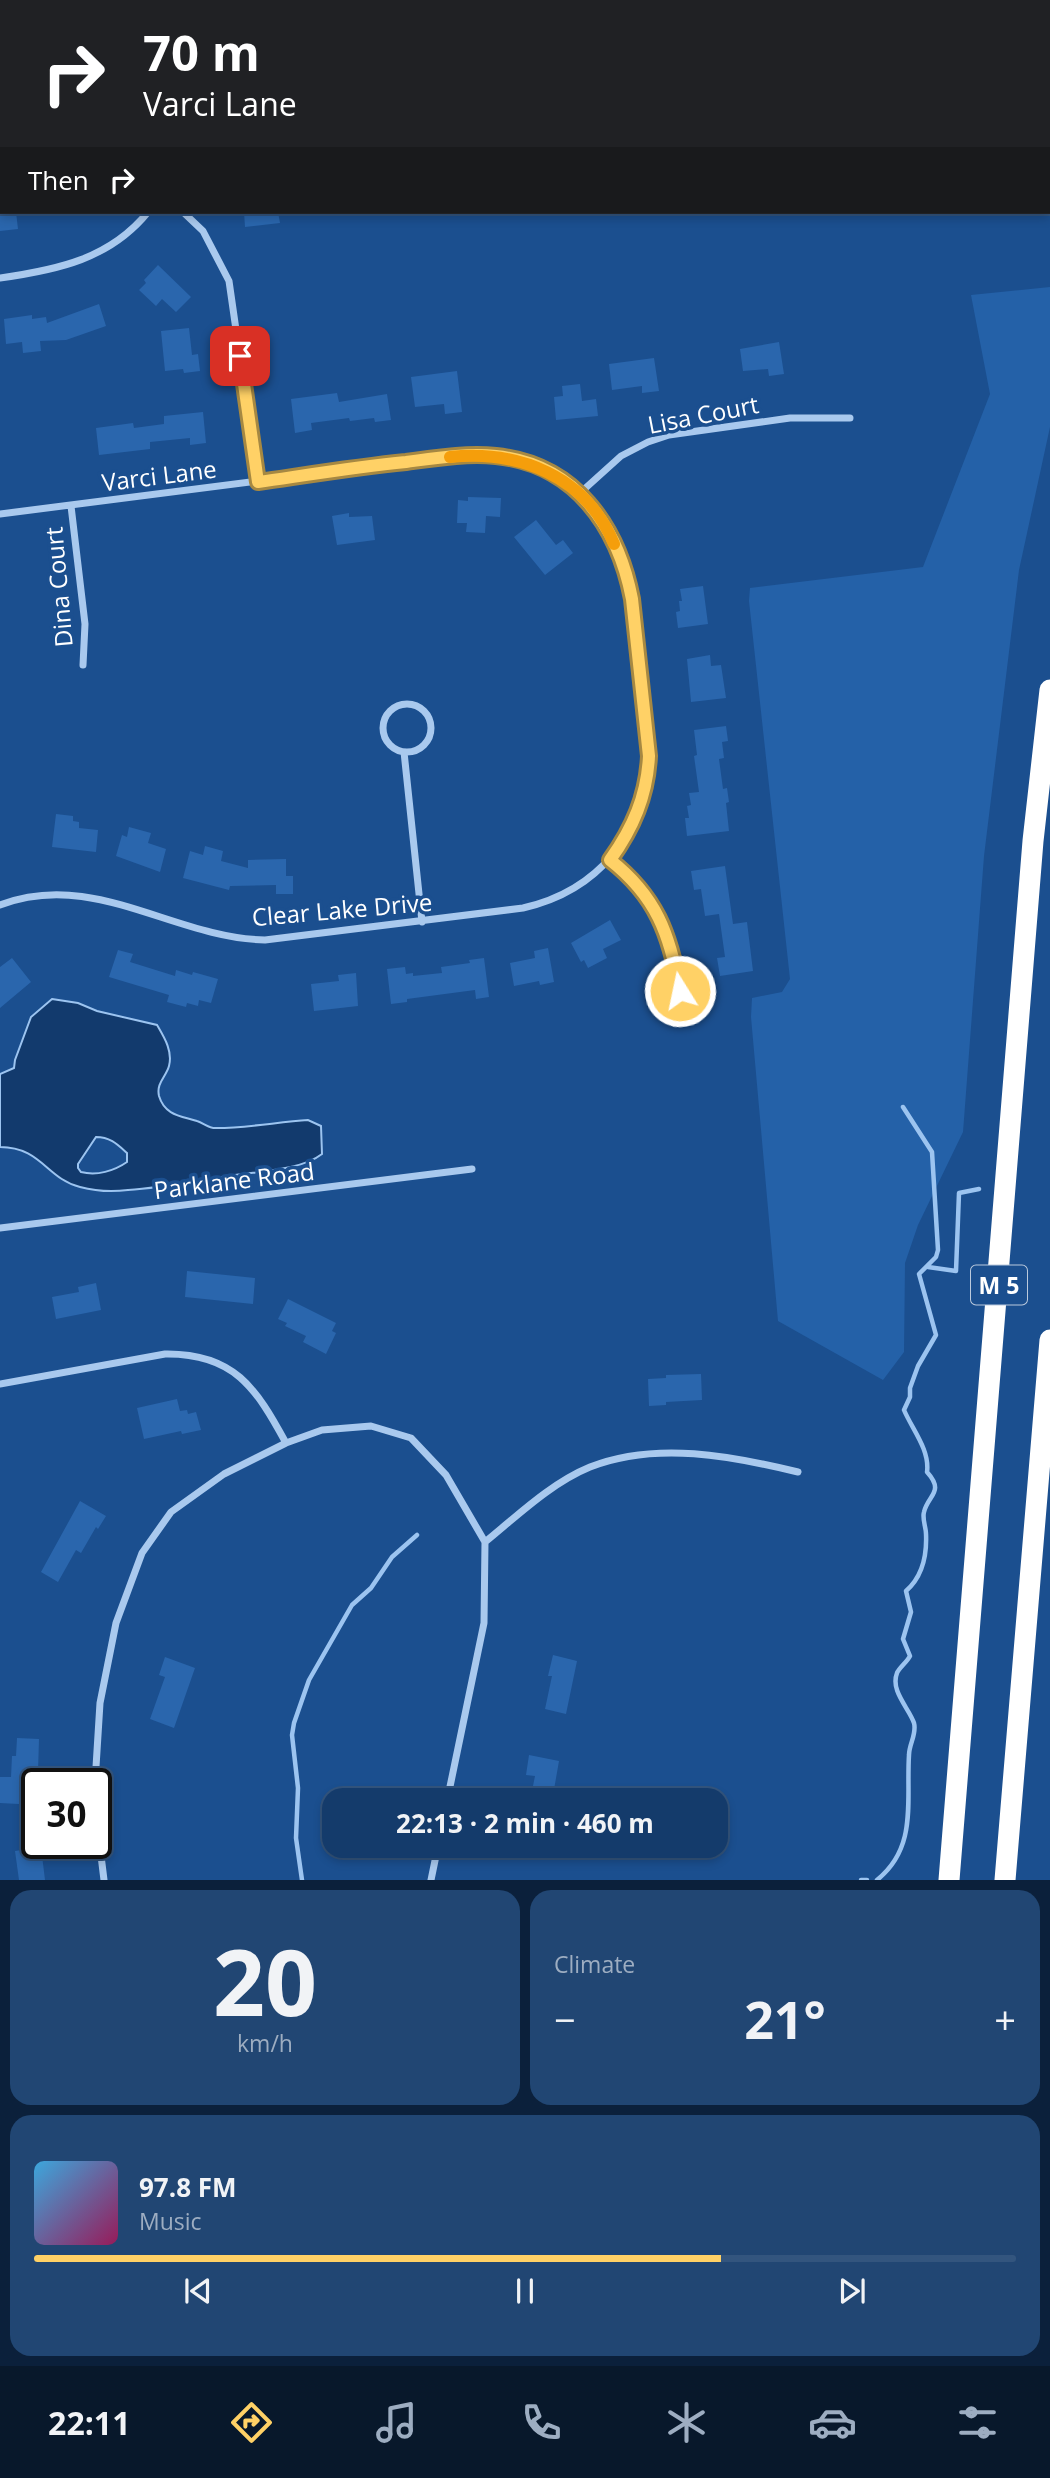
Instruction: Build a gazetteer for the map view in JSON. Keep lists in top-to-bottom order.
{
  "streets": {
    "highway": ["M 5"],
    "street": [
      "Lisa Court",
      "Varci Lane",
      "Dina Court",
      "Clear Lake Drive",
      "Parklane Road"
    ]
  },
  "crossings": [
    ["Lisa Court", "Varci Lane"],
    ["Varci Lane", "Dina Court"],
    ["Varci Lane", "Clear Lake Drive"]
  ],
  "page": {
    "turn": ["70 m", "Varci Lane"],
    "then": "Then",
    "limit": "30",
    "trip": "22:13 · 2 min · 460 m",
    "tile": [
      ["20", "km/h"],
      "Climate"
    ],
    "heat": ["−", "21°", "+"],
    "song": ["97.8 FM", "Music"],
    "tabs": "22:11"
  }
}
